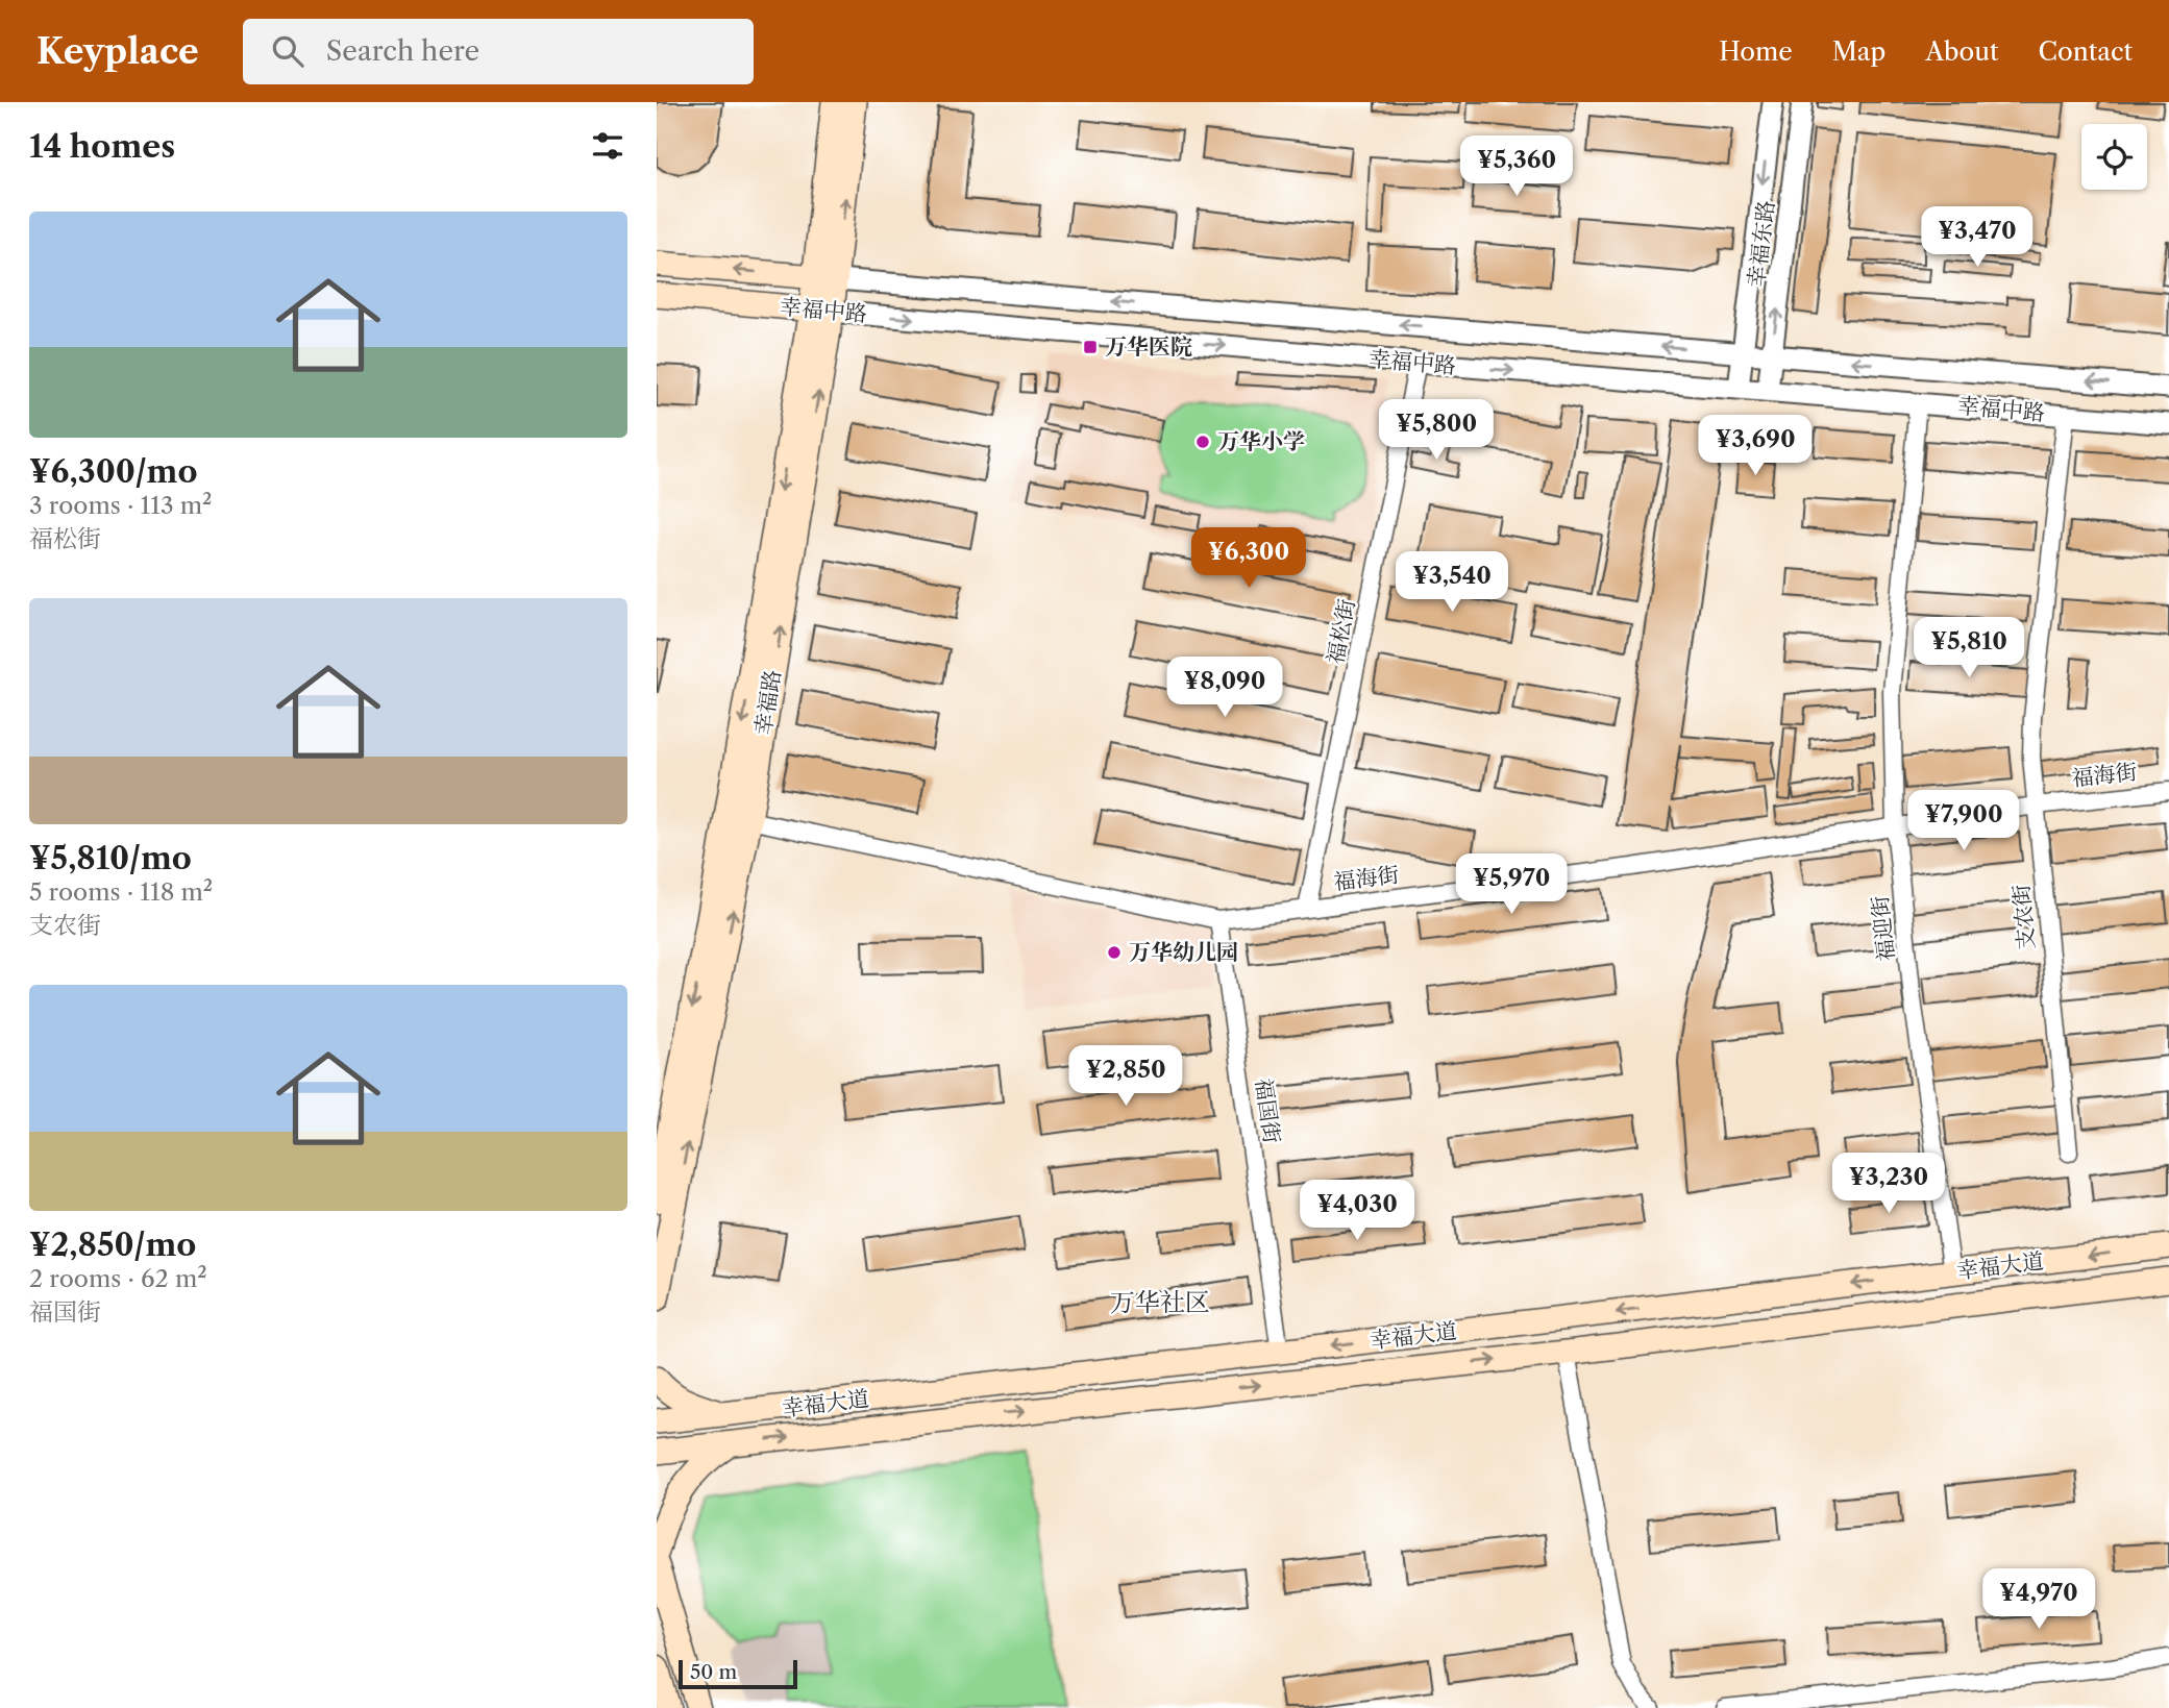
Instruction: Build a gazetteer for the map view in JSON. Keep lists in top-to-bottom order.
{
  "streets": {
    "main road": ["幸福中路", "幸福路", "幸福大道"],
    "street": [
      "幸福东路",
      "福松街",
      "福海街",
      "支农街",
      "福迎街",
      "福国街"
    ]
  },
  "crossings": [
    ["幸福东路", "幸福中路"],
    ["幸福中路", "福松街"],
    ["幸福中路", "幸福路"],
    ["幸福中路", "支农街"],
    ["幸福中路", "福迎街"],
    ["福松街", "福海街"],
    ["幸福路", "福海街"],
    ["福海街", "支农街"],
    ["福海街", "福迎街"],
    ["福海街", "福国街"],
    ["福迎街", "幸福大道"],
    ["福国街", "幸福大道"]
  ],
  "districts": ["万华社区"],
  "places": {
    "transit": ["万华医院"],
    "other": ["万华小学", "万华幼儿园"]
  },
  "scale_bar": "50 m",
  "page": {
    "header": "Keyplace",
    "search": "Search here",
    "nav": [
      "Home",
      "Map",
      "About",
      "Contact"
    ],
    "heading": "14 homes",
    "price": [
      "¥5,360",
      "¥3,470",
      "¥5,800",
      "¥3,690",
      "¥6,300",
      "¥3,540",
      "¥5,810",
      "¥8,090",
      "¥7,900",
      "¥5,970",
      "¥2,850",
      "¥3,230",
      "¥4,030",
      "¥4,970"
    ],
    "list": [
      {
        "name": "¥6,300/mo",
        "note": "3 rooms · 113 m² · 福松街"
      },
      {
        "name": "¥5,810/mo",
        "note": "5 rooms · 118 m² · 支农街"
      },
      {
        "name": "¥2,850/mo",
        "note": "2 rooms · 62 m² · 福国街"
      }
    ],
    "scale": "50 m"
  }
}
